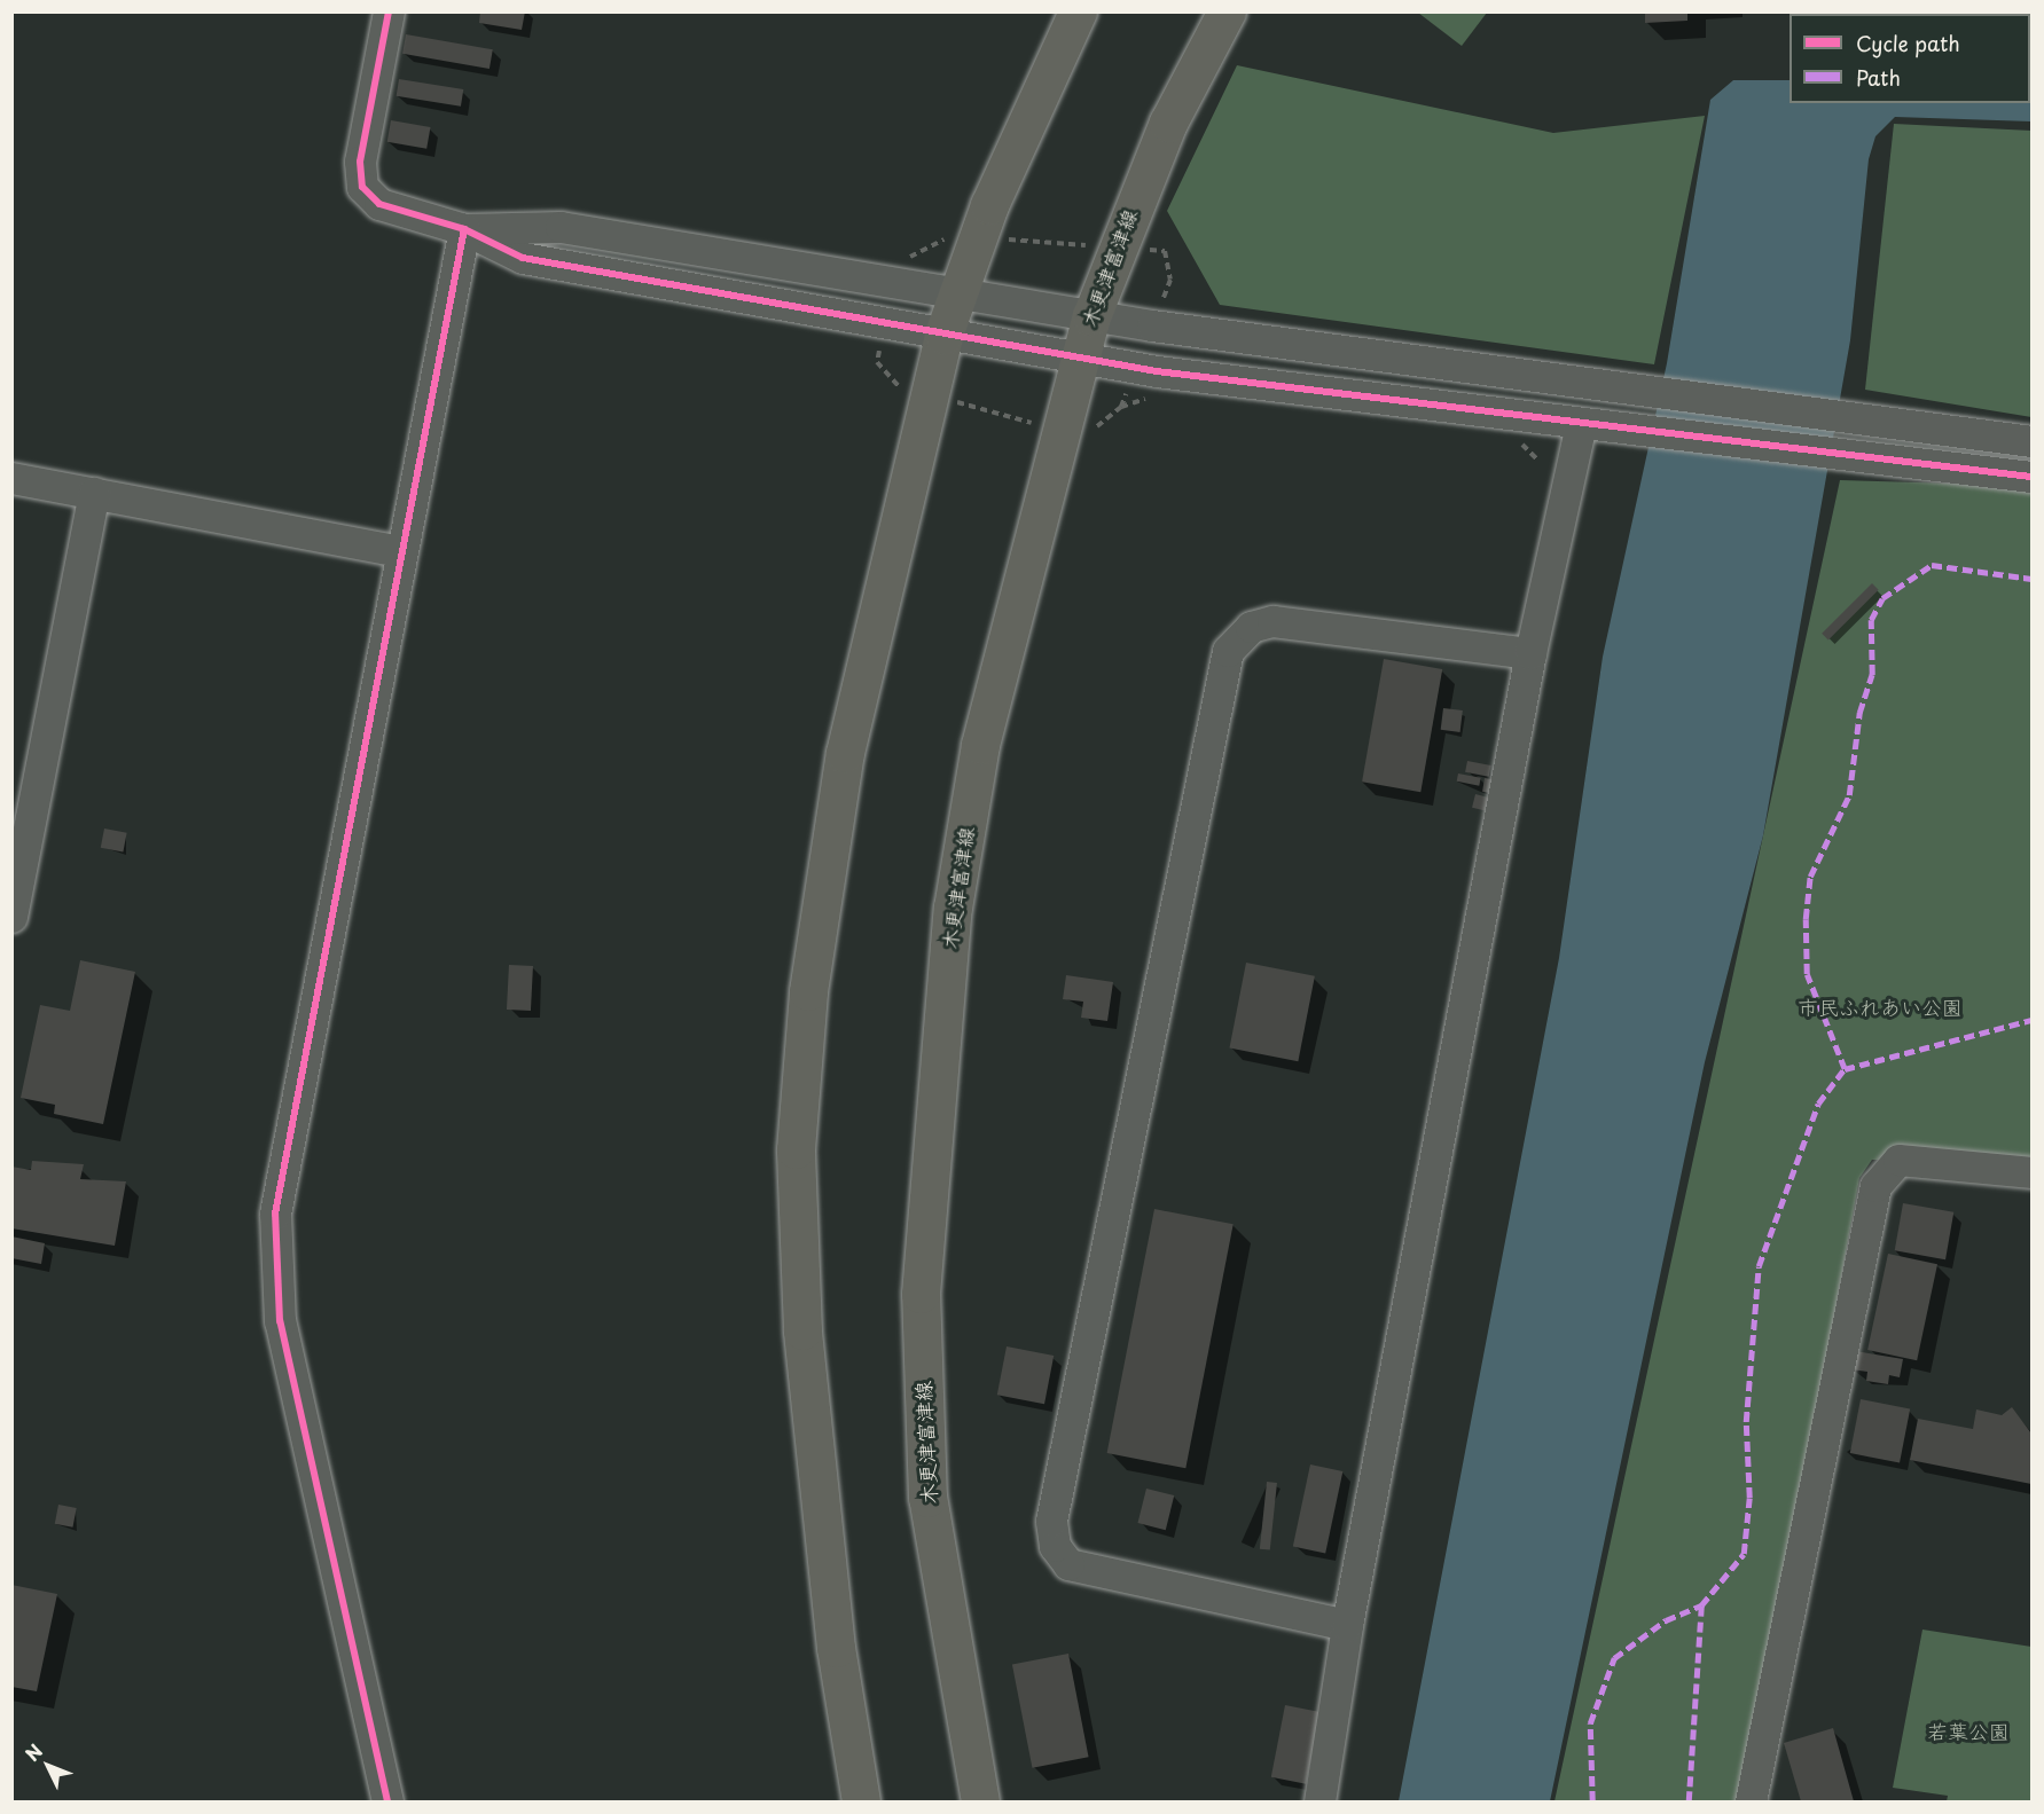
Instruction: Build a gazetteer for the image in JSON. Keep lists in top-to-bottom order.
{
  "streets": {
    "main road": ["木更津富津線"]
  },
  "parks": ["市民ふれあい公園", "若葉公園"],
  "legend": ["Cycle path", "Path"],
  "north": "top left"
}
